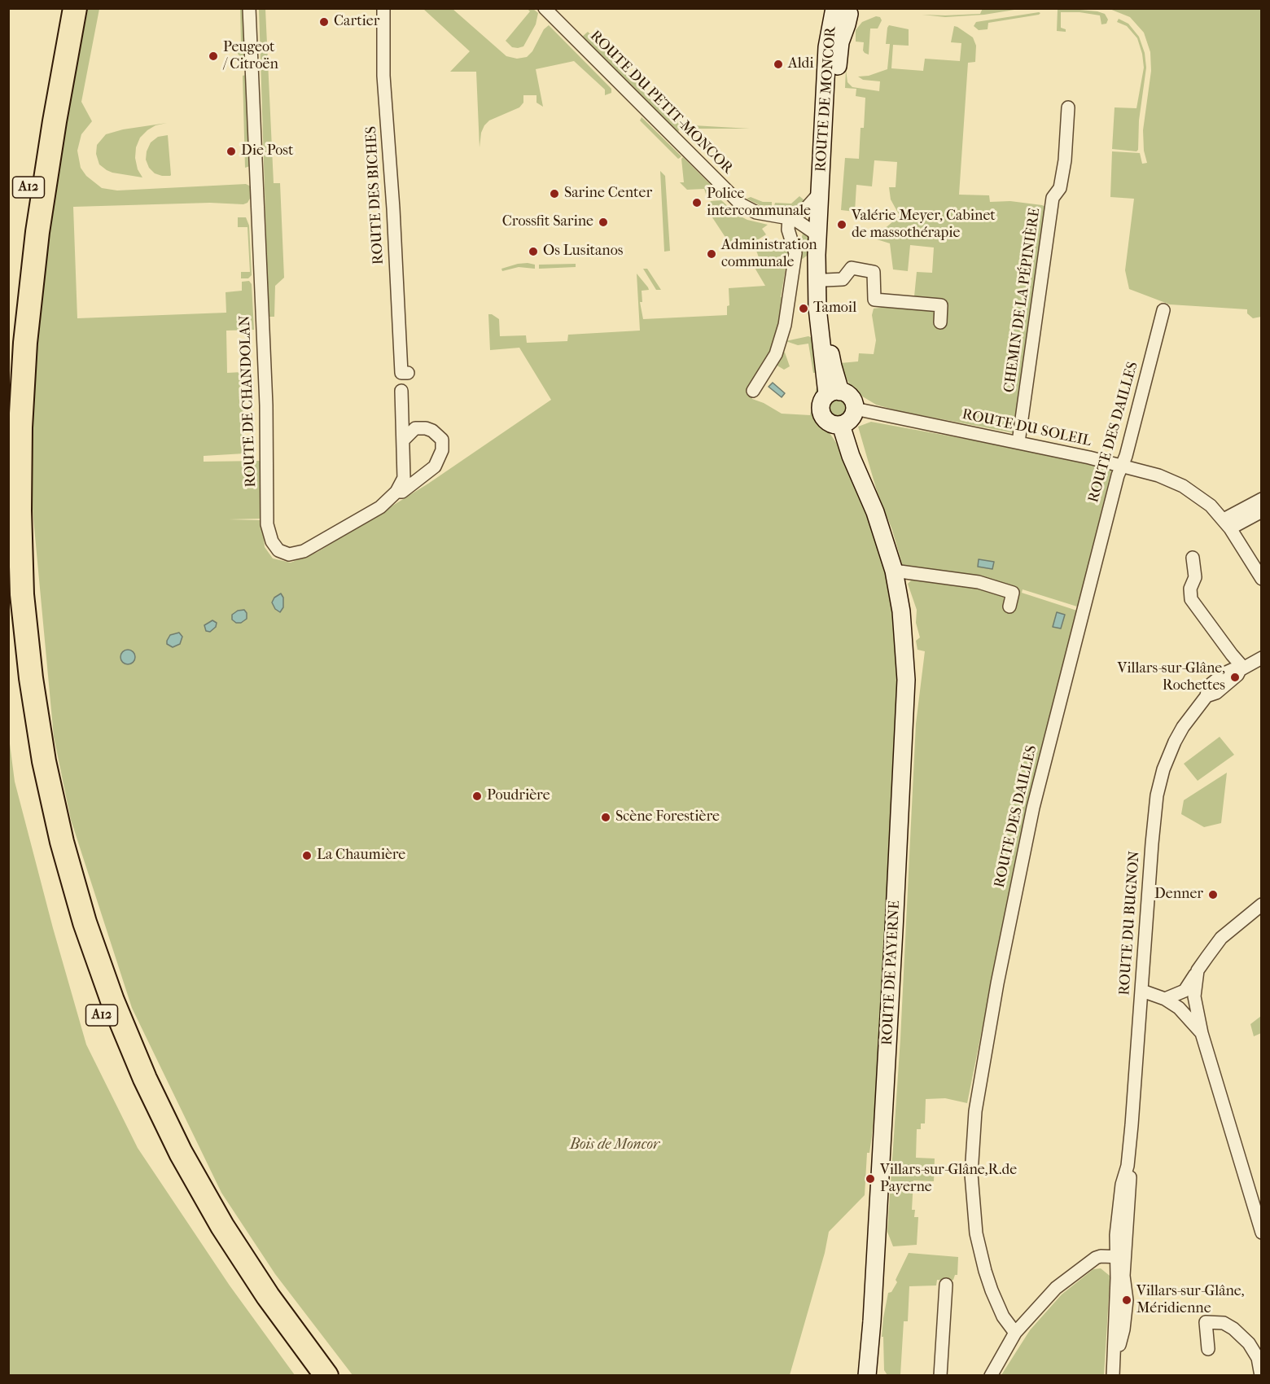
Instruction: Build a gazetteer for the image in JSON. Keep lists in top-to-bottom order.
{
  "streets": {
    "highway": ["A12"],
    "main road": ["ROUTE DE MONCOR", "ROUTE DE PAYERNE"],
    "street": [
      "ROUTE DU PETIT-MONCOR",
      "ROUTE DES BICHES",
      "CHEMIN DE LA PÉPINIÈRE",
      "ROUTE DE CHANDOLAN",
      "ROUTE DU SOLEIL",
      "ROUTE DES DAILLES",
      "ROUTE DU BUGNON"
    ]
  },
  "crossings": [
    ["ROUTE DE MONCOR", "ROUTE DU PETIT-MONCOR"],
    ["ROUTE DE MONCOR", "ROUTE DU SOLEIL"],
    ["ROUTE DE MONCOR", "ROUTE DE PAYERNE"],
    ["CHEMIN DE LA PÉPINIÈRE", "ROUTE DU SOLEIL"],
    ["ROUTE DU SOLEIL", "ROUTE DES DAILLES"],
    ["ROUTE DU SOLEIL", "ROUTE DE PAYERNE"]
  ],
  "parks": ["Bois de Moncor"],
  "places": [
    "Cartier",
    "Peugeot / Citroën",
    "Aldi",
    "Die Post",
    "Sarine Center",
    "Police intercommunale",
    "Crossfit Sarine",
    "Valérie Meyer, Cabinet de massothérapie",
    "Os Lusitanos",
    "Administration communale",
    "Tamoil",
    "Villars-sur-Glâne, Rochettes",
    "Poudrière",
    "Scène Forestière",
    "La Chaumière",
    "Denner",
    "Villars-sur-Glâne,R.de Payerne",
    "Villars-sur-Glâne, Méridienne"
  ]
}
